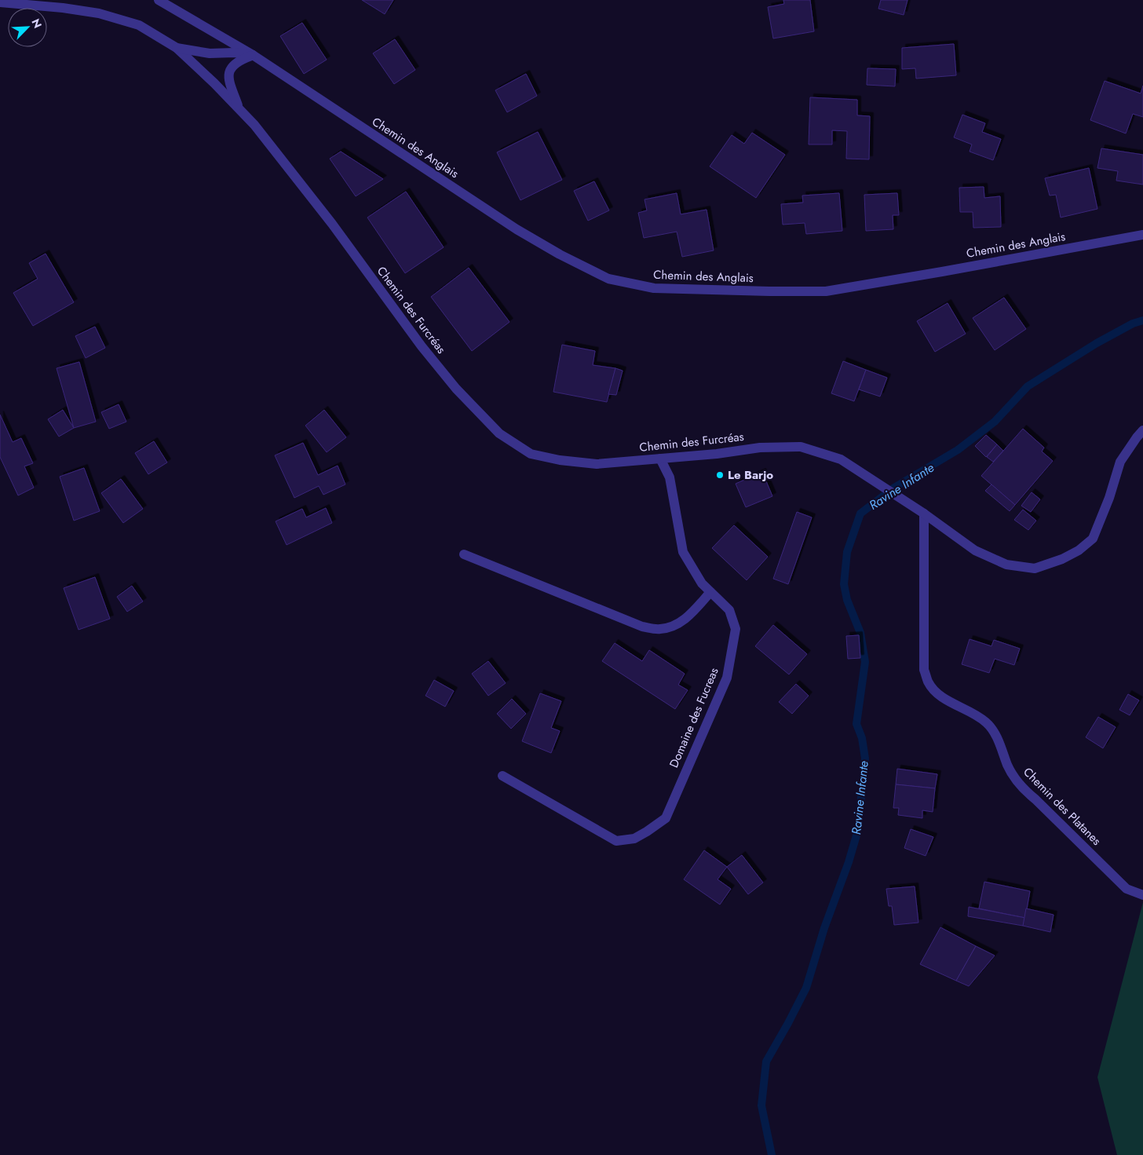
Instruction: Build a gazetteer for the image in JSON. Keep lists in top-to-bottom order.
{
  "streets": {
    "street": [
      "Chemin des Anglais",
      "Chemin des Furcréas",
      "Domaine des Fucreas",
      "Chemin des Platanes"
    ]
  },
  "crossings": [
    ["Chemin des Anglais", "Chemin des Furcréas"],
    ["Chemin des Furcréas", "Domaine des Fucreas"],
    ["Chemin des Furcréas", "Chemin des Platanes"]
  ],
  "water": ["Ravine Infante"],
  "places": ["Le Barjo"],
  "north": "top right"
}
